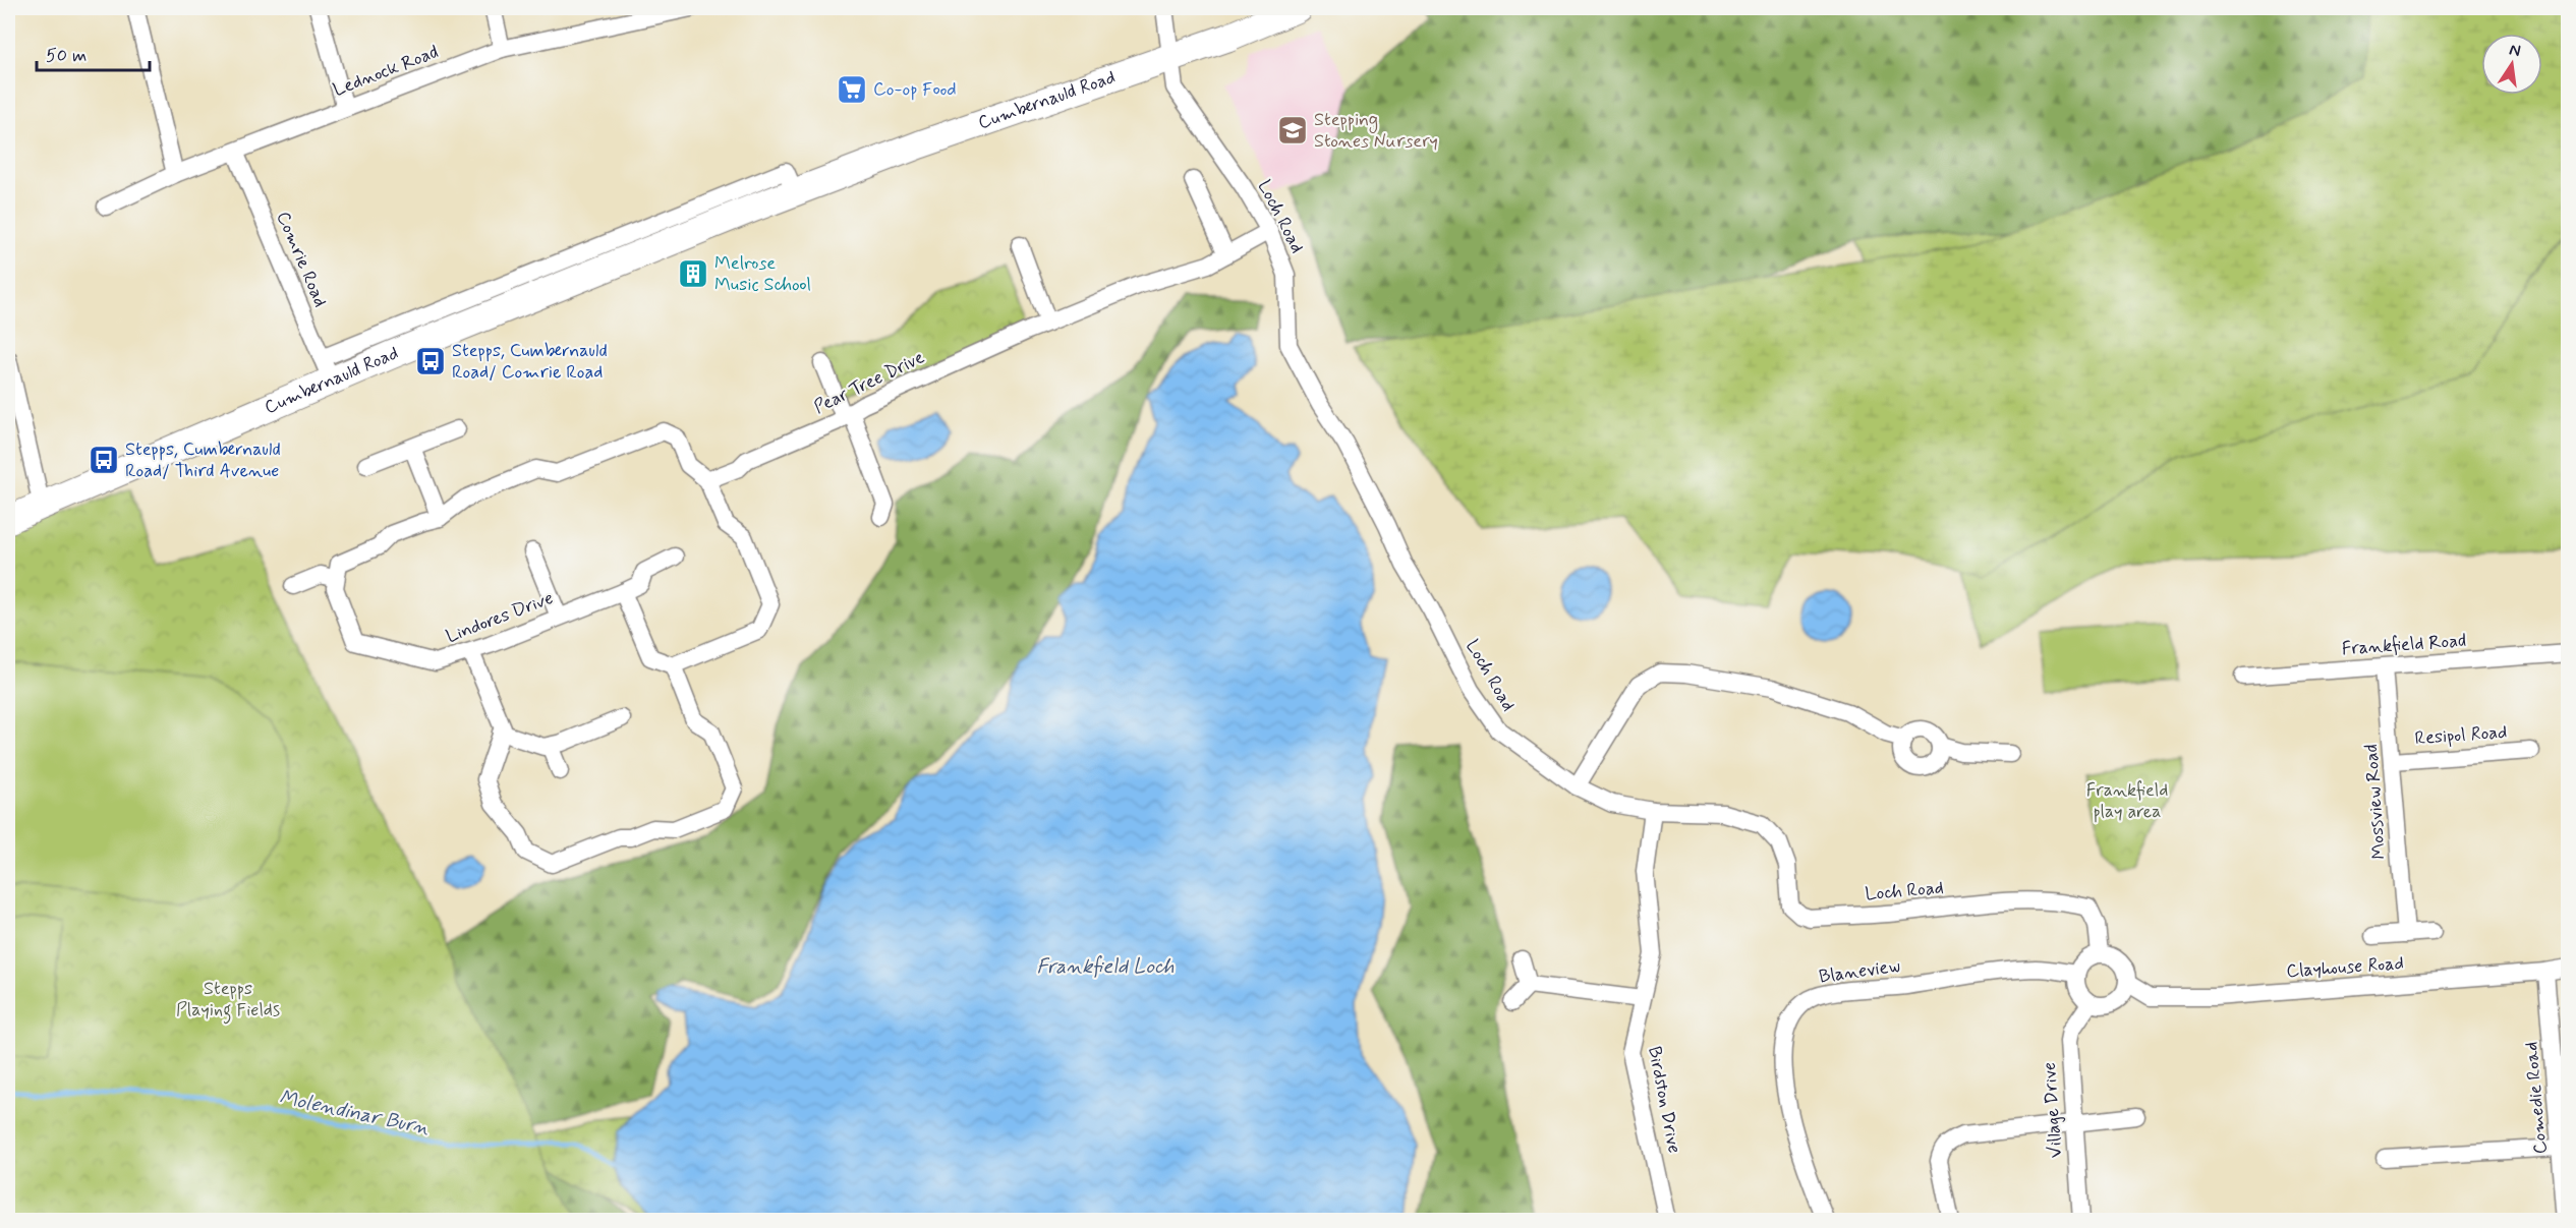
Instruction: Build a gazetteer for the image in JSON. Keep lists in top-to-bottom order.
{
  "streets": {
    "main road": ["Cumbernauld Road"],
    "street": [
      "Lednock Road",
      "Loch Road",
      "Comrie Road",
      "Pear Tree Drive",
      "Lindores Drive",
      "Frankfield Road",
      "Resipol Road",
      "Mossview Road",
      "Clayhouse Road",
      "Blaneview",
      "Comedie Road",
      "Birdston Drive",
      "Village Drive"
    ]
  },
  "crossings": [
    ["Lednock Road", "Comrie Road"],
    ["Cumbernauld Road", "Loch Road"],
    ["Cumbernauld Road", "Comrie Road"],
    ["Loch Road", "Pear Tree Drive"],
    ["Loch Road", "Clayhouse Road"],
    ["Loch Road", "Blaneview"],
    ["Loch Road", "Birdston Drive"],
    ["Loch Road", "Village Drive"],
    ["Frankfield Road", "Mossview Road"],
    ["Resipol Road", "Mossview Road"],
    ["Clayhouse Road", "Blaneview"],
    ["Clayhouse Road", "Comedie Road"],
    ["Clayhouse Road", "Village Drive"],
    ["Blaneview", "Village Drive"]
  ],
  "water": ["Frankfield Loch", "Molendinar Burn"],
  "parks": ["Frankfield play area", "Stepps Playing Fields"],
  "places": {
    "supermarket": ["Co-op Food"],
    "school or university": ["Stepping Stones Nursery"],
    "building": ["Melrose Music School"],
    "bus stop": ["Stepps, Cumbernauld Road/ Comrie Road", "Stepps, Cumbernauld Road/ Third Avenue"]
  },
  "scale_bar": "50 m",
  "north": "top"
}
